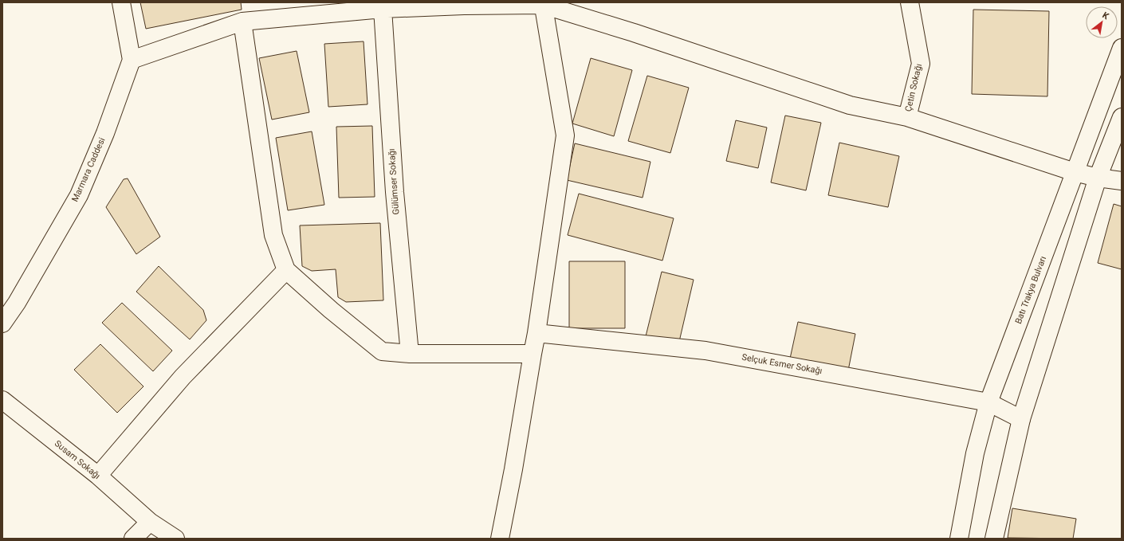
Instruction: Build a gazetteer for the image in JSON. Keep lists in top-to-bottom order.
{
  "streets": {
    "street": [
      "Çetin Sokağı",
      "Marmara Caddesi",
      "Gülümser Sokağı",
      "Batı Trakya Bulvarı",
      "Selçuk Esmer Sokağı",
      "Susam Sokağı"
    ]
  },
  "crossings": [
    ["Batı Trakya Bulvarı", "Selçuk Esmer Sokağı"]
  ],
  "north": "top right"
}
